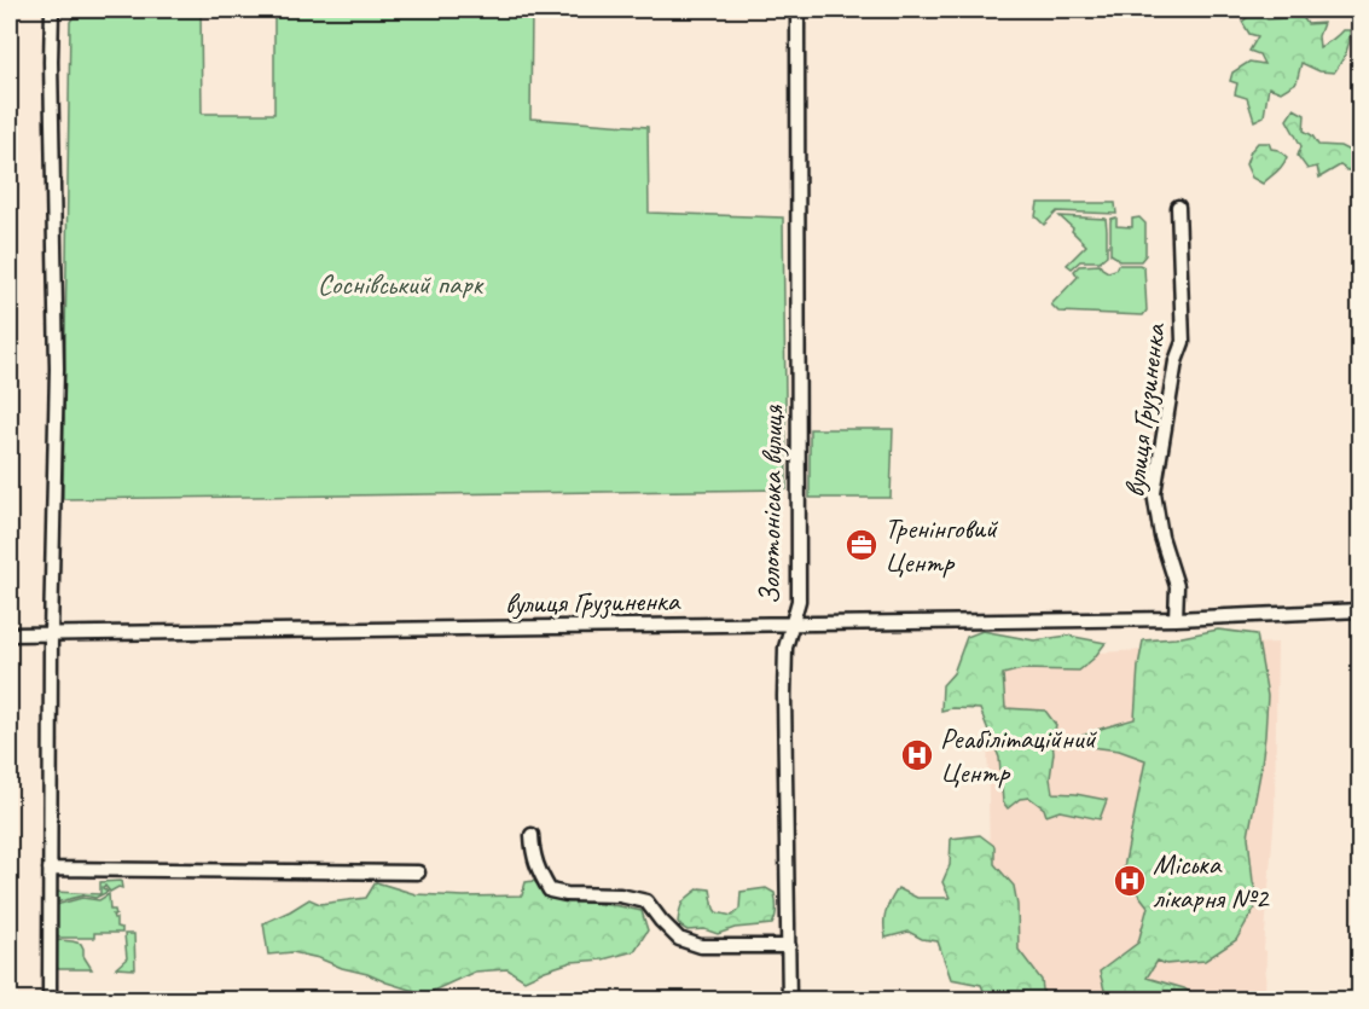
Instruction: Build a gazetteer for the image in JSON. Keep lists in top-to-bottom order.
{
  "streets": {
    "street": ["вулиця Грузиненка", "Золотоніська вулиця"]
  },
  "crossings": [
    ["вулиця Грузиненка", "Золотоніська вулиця"]
  ],
  "parks": ["Соснівський парк"],
  "places": {
    "office": ["Тренінговий Центр"],
    "hospital": ["Реабілітаційний Центр", "Міська лікарня №2"]
  }
}
